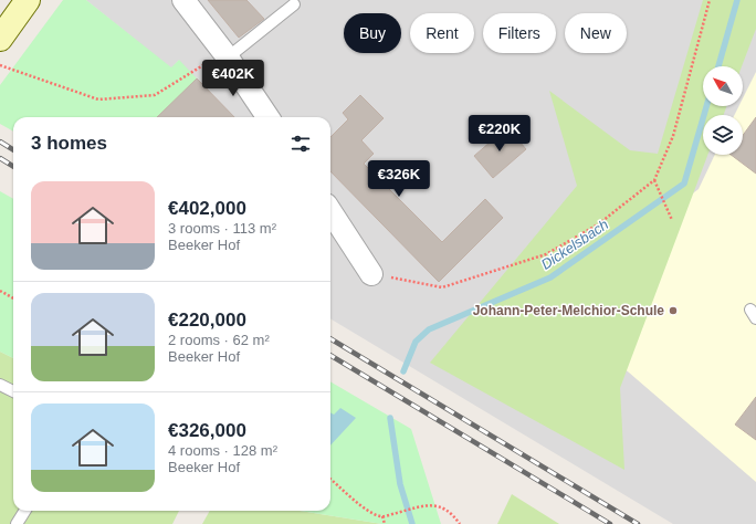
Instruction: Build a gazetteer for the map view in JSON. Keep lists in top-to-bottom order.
{
  "water": ["Dickelsbach"],
  "places": ["Johann-Peter-Melchior-Schule"],
  "north": "top left",
  "page": {
    "chip": [
      "Buy",
      "Rent",
      "Filters",
      "New"
    ],
    "price": ["€402K", "€220K", "€326K"],
    "heading": "3 homes",
    "list": [
      {
        "name": "€402,000",
        "note": "3 rooms · 113 m² · Beeker Hof"
      },
      {
        "name": "€220,000",
        "note": "2 rooms · 62 m² · Beeker Hof"
      },
      {
        "name": "€326,000",
        "note": "4 rooms · 128 m² · Beeker Hof"
      }
    ]
  }
}
